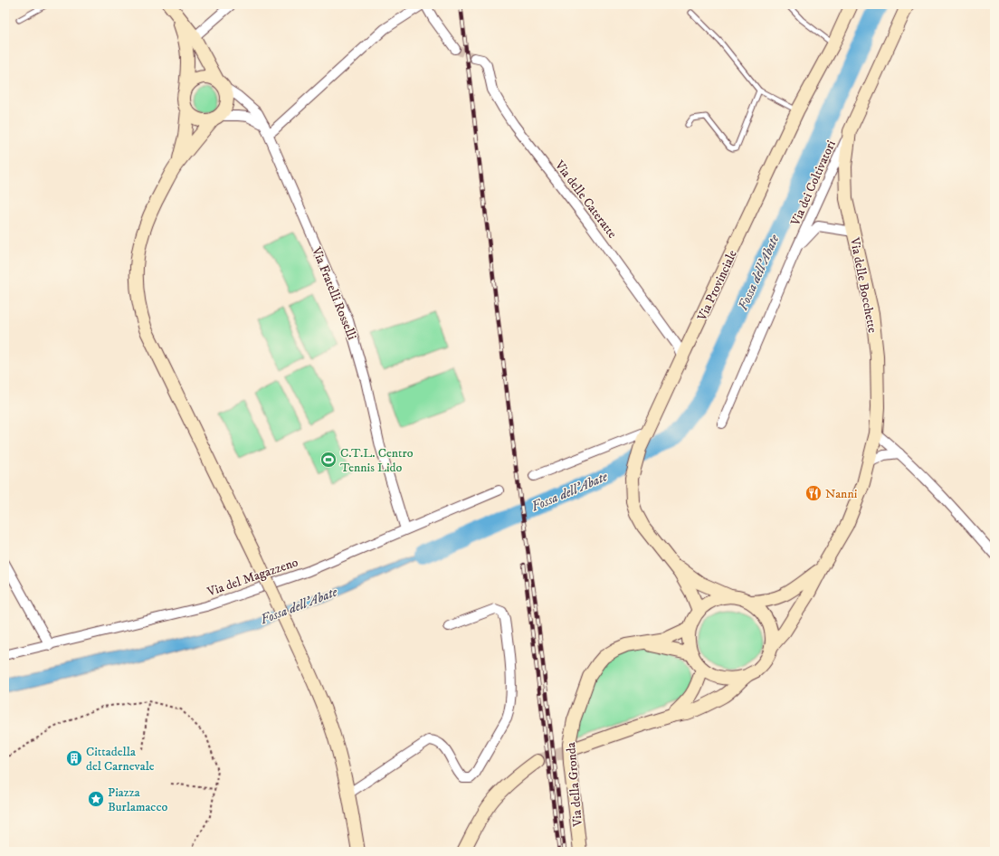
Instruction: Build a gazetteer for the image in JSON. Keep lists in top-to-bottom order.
{
  "streets": {
    "street": [
      "Via dei Coltivatori",
      "Via delle Cateratte",
      "Via Provinciale",
      "Via delle Bocchette",
      "Via Fratelli Rosselli",
      "Via del Magazzeno",
      "Via della Gronda"
    ]
  },
  "crossings": [
    ["Via dei Coltivatori", "Via delle Bocchette"],
    ["Via delle Cateratte", "Via Provinciale"],
    ["Via Provinciale", "Via delle Bocchette"],
    ["Via Provinciale", "Via della Gronda"],
    ["Via delle Bocchette", "Via della Gronda"],
    ["Via Fratelli Rosselli", "Via del Magazzeno"]
  ],
  "water": ["Fossa dell'Abate"],
  "places": {
    "sports": ["C.T.L. Centro Tennis Lido"],
    "restaurant": ["Nanni"],
    "building": ["Cittadella del Carnevale"],
    "place": ["Piazza Burlamacco"]
  }
}
